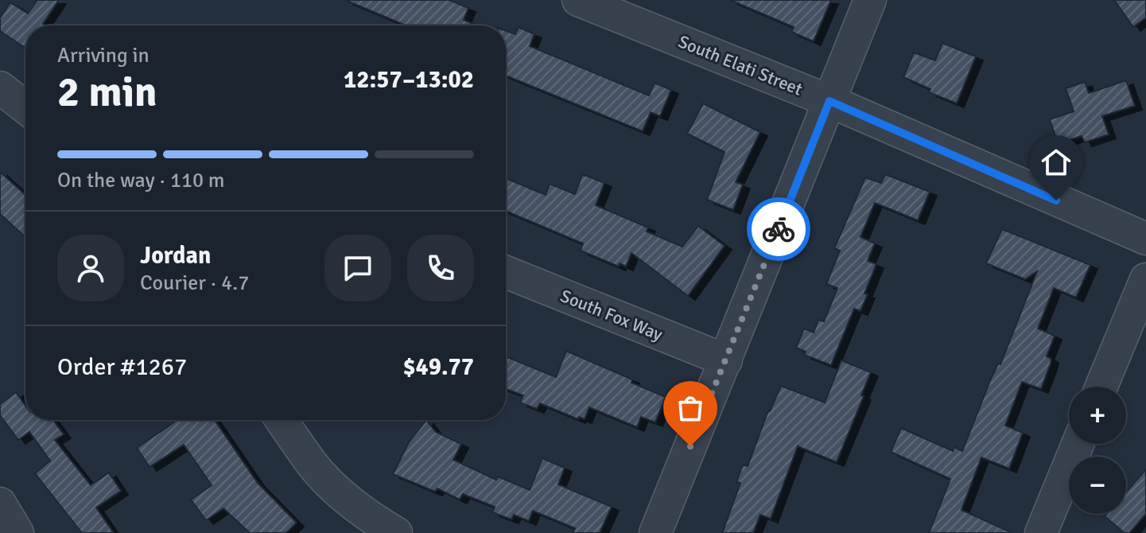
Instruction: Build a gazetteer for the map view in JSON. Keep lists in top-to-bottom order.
{
  "streets": {
    "street": ["South Elati Street", "South Fox Way"]
  },
  "page": {
    "heading": ["2 min", "Arriving in", "12:57–13:02"],
    "panel": [
      "Jordan",
      "Courier · 4.7",
      "Order #1267",
      "$49.77"
    ],
    "bar": "On the way · 110 m",
    "map_buttons": ["+", "−"]
  }
}
